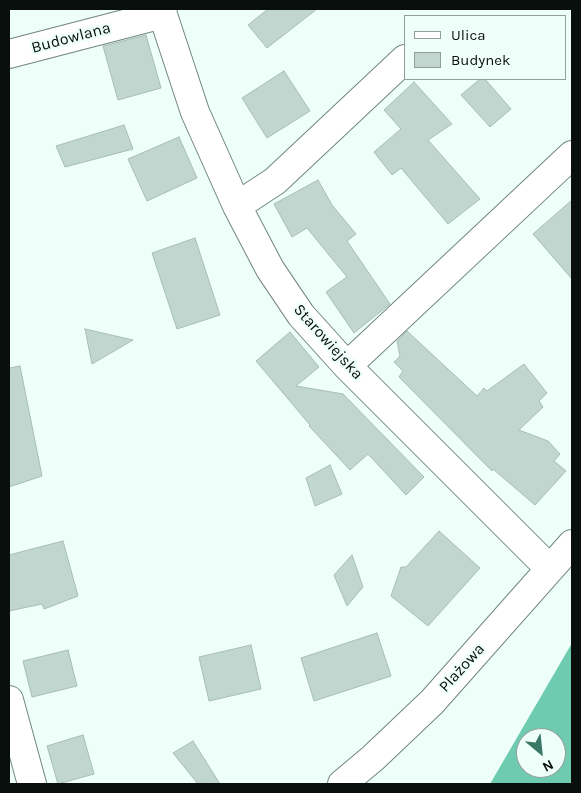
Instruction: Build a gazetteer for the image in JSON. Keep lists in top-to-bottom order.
{
  "streets": {
    "street": ["Budowlana", "Starowiejska", "Plażowa"]
  },
  "crossings": [
    ["Budowlana", "Starowiejska"],
    ["Starowiejska", "Plażowa"]
  ],
  "legend": ["Ulica", "Budynek"],
  "north": "bottom right"
}
